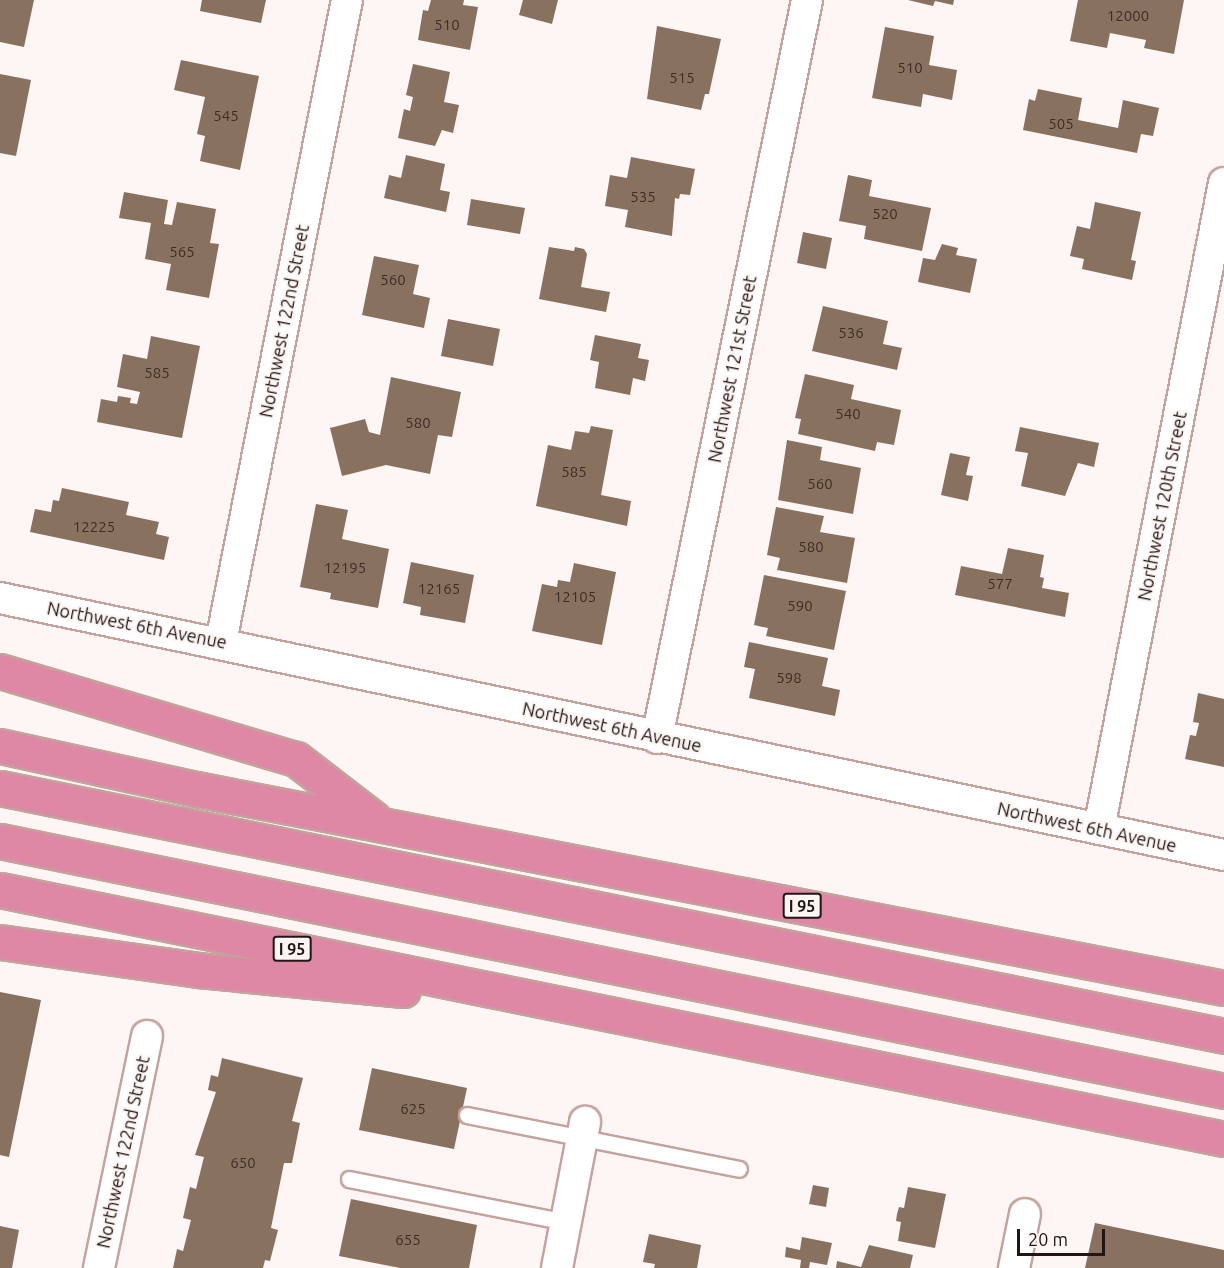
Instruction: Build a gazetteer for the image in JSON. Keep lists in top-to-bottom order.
{
  "streets": {
    "highway": ["I 95"],
    "street": [
      "Northwest 122nd Street",
      "Northwest 121st Street",
      "Northwest 120th Street",
      "Northwest 6th Avenue"
    ]
  },
  "crossings": [
    ["Northwest 122nd Street", "Northwest 6th Avenue"],
    ["Northwest 121st Street", "Northwest 6th Avenue"],
    ["Northwest 120th Street", "Northwest 6th Avenue"]
  ],
  "house_numbers": [
    "12000",
    "510",
    "510",
    "515",
    "545",
    "505",
    "535",
    "520",
    "565",
    "560",
    "536",
    "585",
    "540",
    "580",
    "585",
    "560",
    "12225",
    "580",
    "12195",
    "577",
    "12165",
    "12105",
    "590",
    "598",
    "625",
    "650",
    "655"
  ],
  "scale_bar": "20 m"
}
